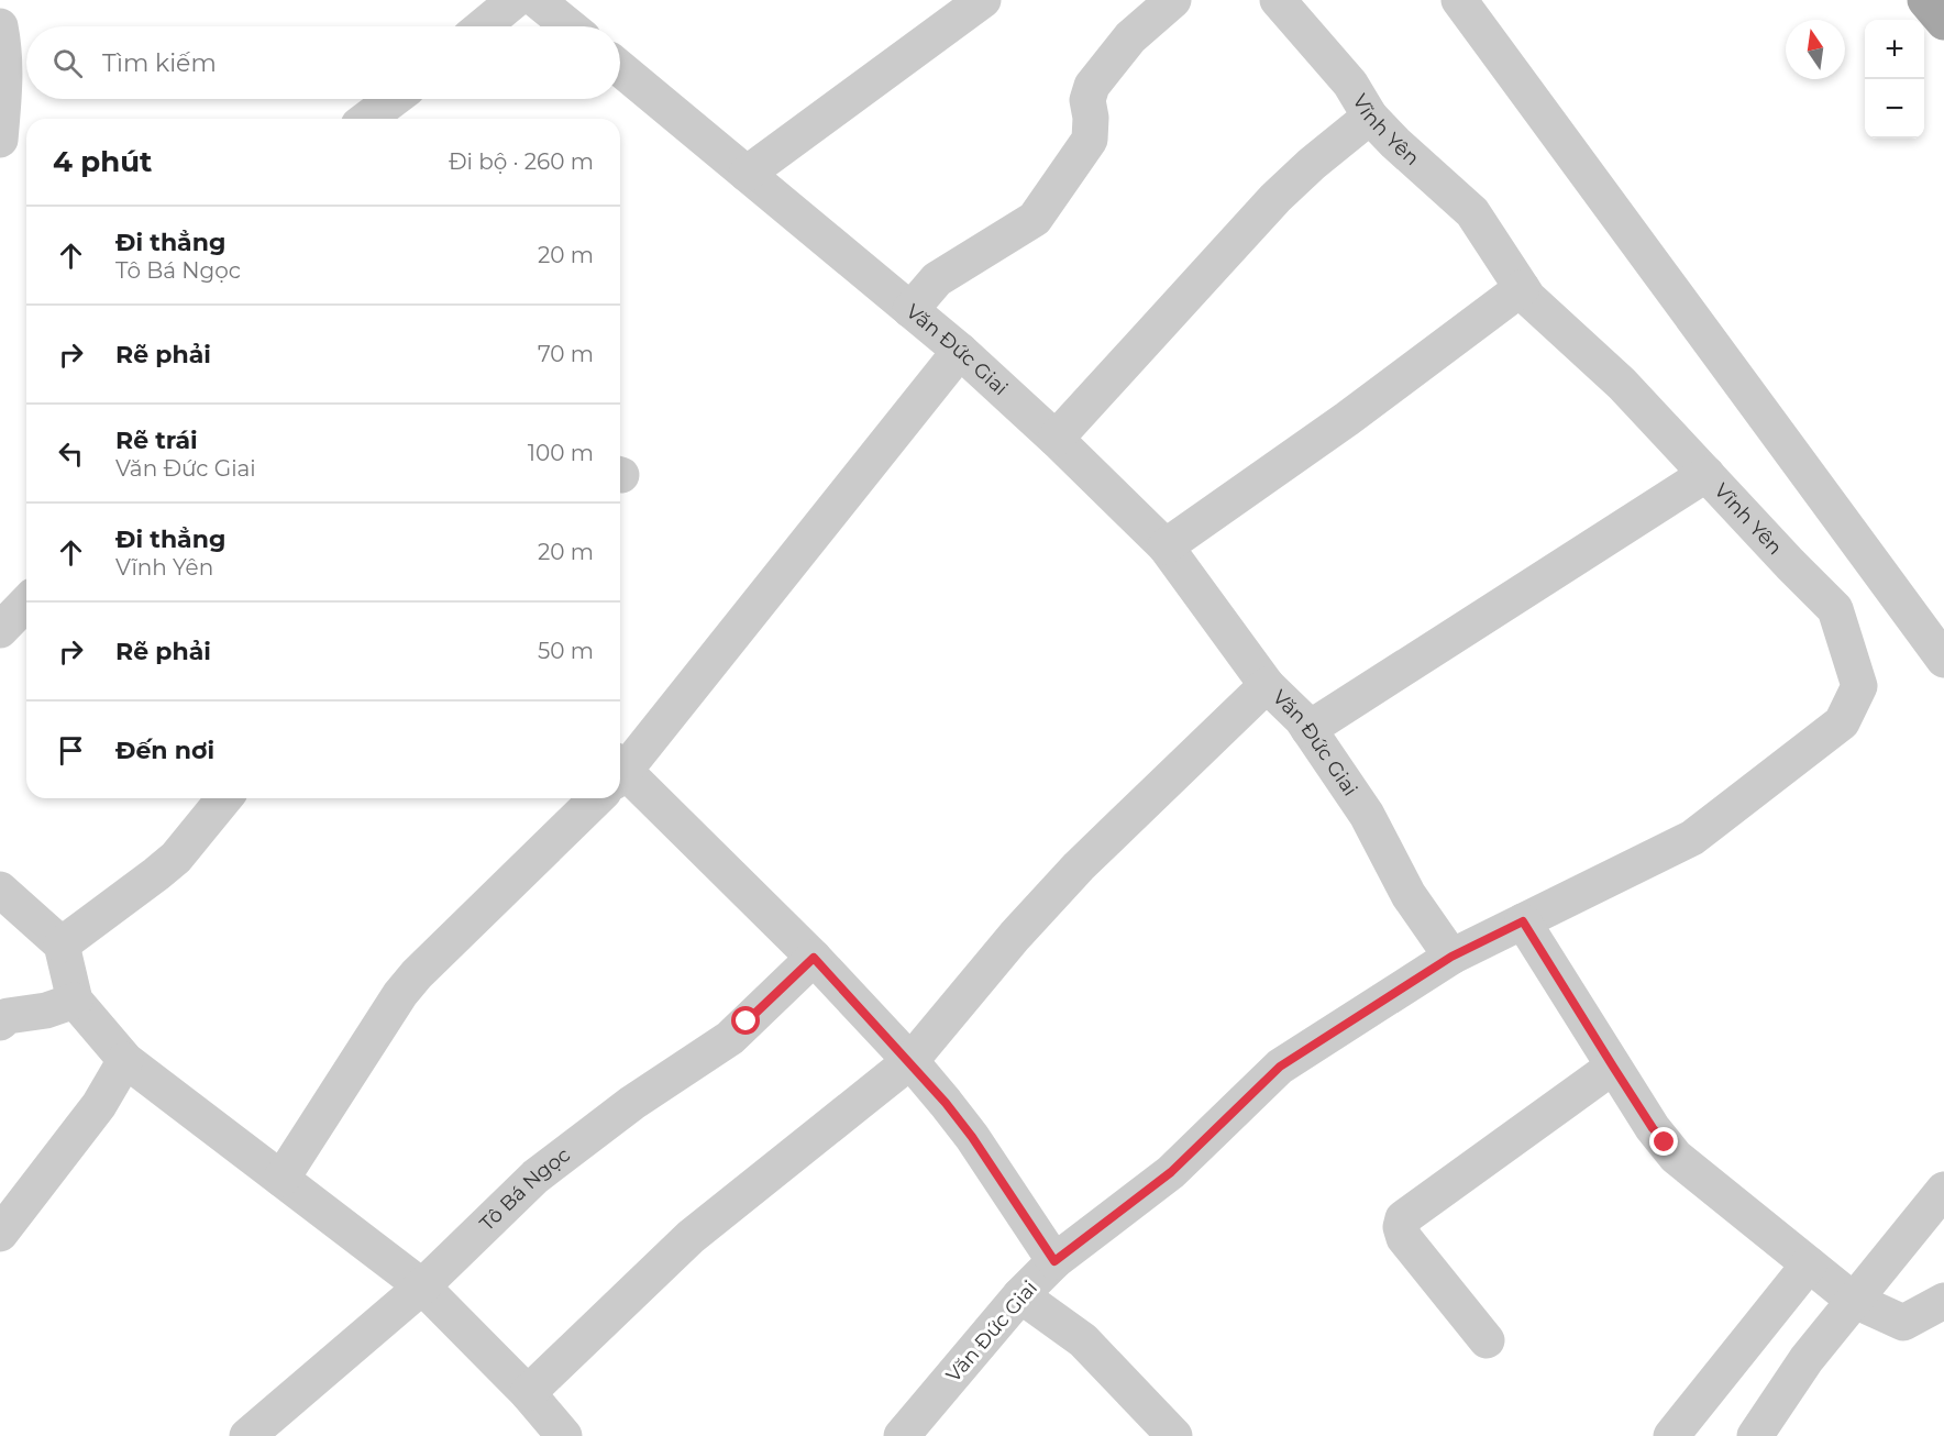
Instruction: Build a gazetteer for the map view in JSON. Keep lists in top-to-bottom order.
{
  "streets": {
    "street": ["Vĩnh Yên", "Văn Đức Giai", "Tô Bá Ngọc"]
  },
  "crossings": [
    ["Vĩnh Yên", "Văn Đức Giai"]
  ],
  "north": "top",
  "page": {
    "map_buttons": ["+", "−"],
    "search": "Tìm kiếm",
    "heading": ["4 phút", "Đi bộ · 260 m"],
    "list": [
      ["Đi thẳng", "Tô Bá Ngọc", "20 m"],
      ["Rẽ phải", "70 m"],
      ["Rẽ trái", "Văn Đức Giai", "100 m"],
      ["Đi thẳng", "Vĩnh Yên", "20 m"],
      ["Rẽ phải", "50 m"],
      "Đến nơi"
    ]
  }
}
